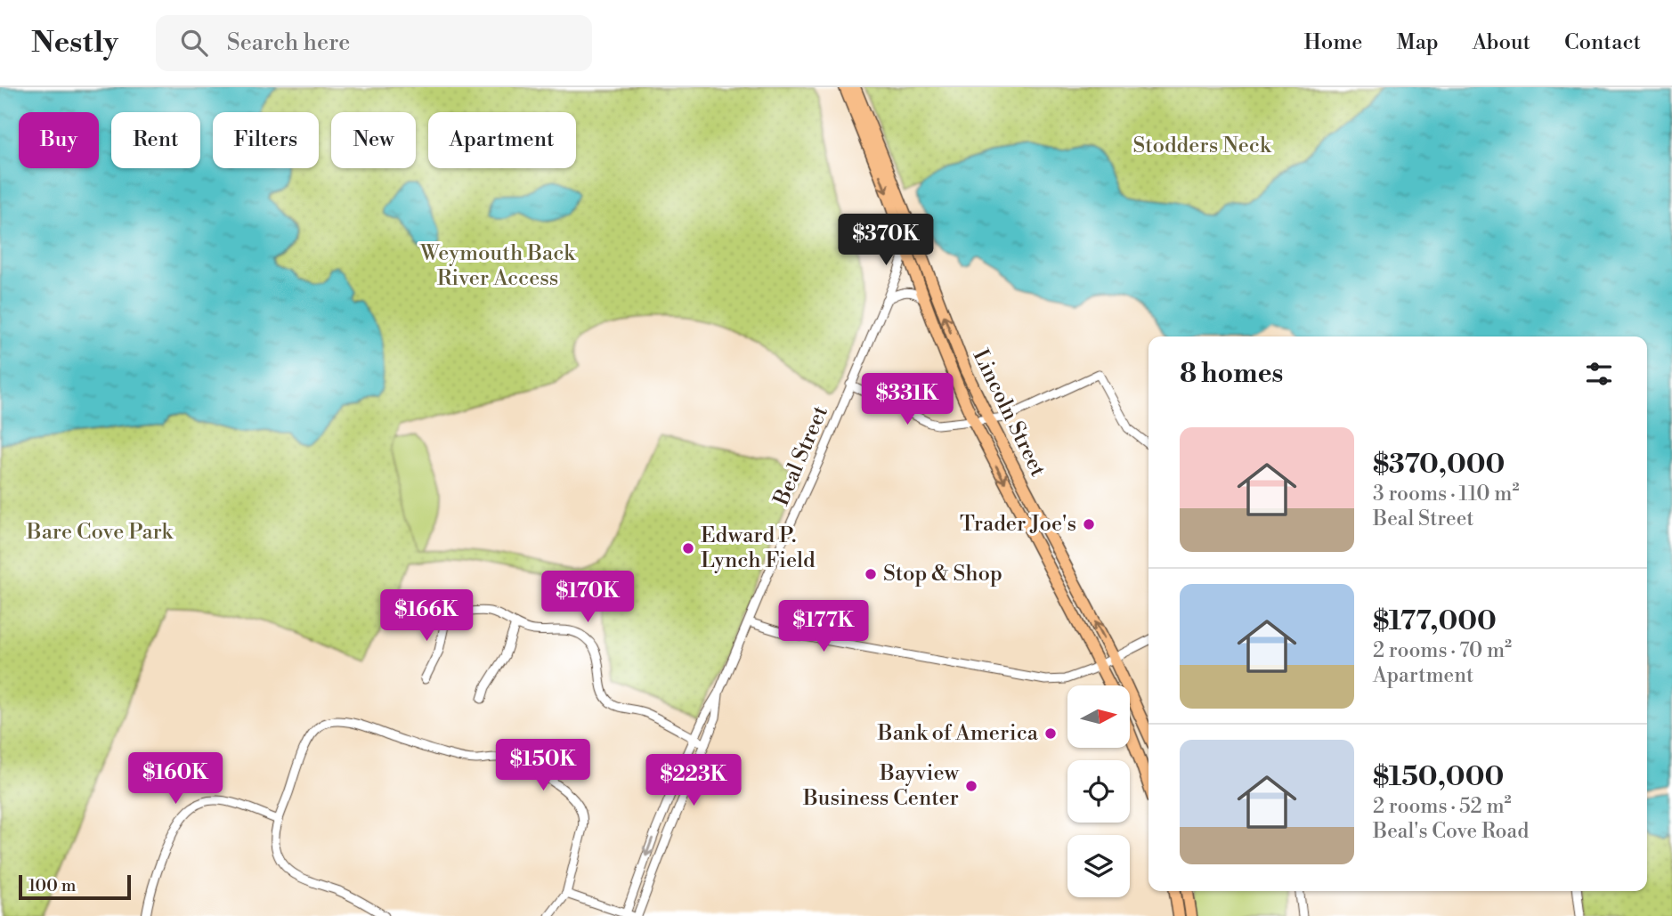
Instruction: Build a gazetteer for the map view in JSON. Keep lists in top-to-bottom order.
{
  "streets": {
    "main road": ["Lincoln Street"],
    "street": ["Beal Street"]
  },
  "crossings": [
    ["Lincoln Street", "Beal Street"]
  ],
  "parks": ["Stodders Neck", "Weymouth Back River Access", "Bare Cove Park"],
  "places": [
    "Trader Joe's",
    "Edward P. Lynch Field",
    "Stop & Shop",
    "Bank of America",
    "Bayview Business Center"
  ],
  "scale_bar": "100 m",
  "north": "right",
  "page": {
    "header": "Nestly",
    "search": "Search here",
    "nav": [
      "Home",
      "Map",
      "About",
      "Contact"
    ],
    "chip": [
      "Buy",
      "Rent",
      "Filters",
      "New",
      "Apartment"
    ],
    "price": [
      "$370K",
      "$331K",
      "$170K",
      "$166K",
      "$177K",
      "$150K",
      "$160K",
      "$223K"
    ],
    "heading": "8 homes",
    "list": [
      {
        "name": "$370,000",
        "note": "3 rooms · 110 m² · Beal Street"
      },
      {
        "name": "$177,000",
        "note": "2 rooms · 70 m² · Apartment"
      },
      {
        "name": "$150,000",
        "note": "2 rooms · 52 m² · Beal's Cove Road"
      }
    ],
    "scale": "100 m"
  }
}
